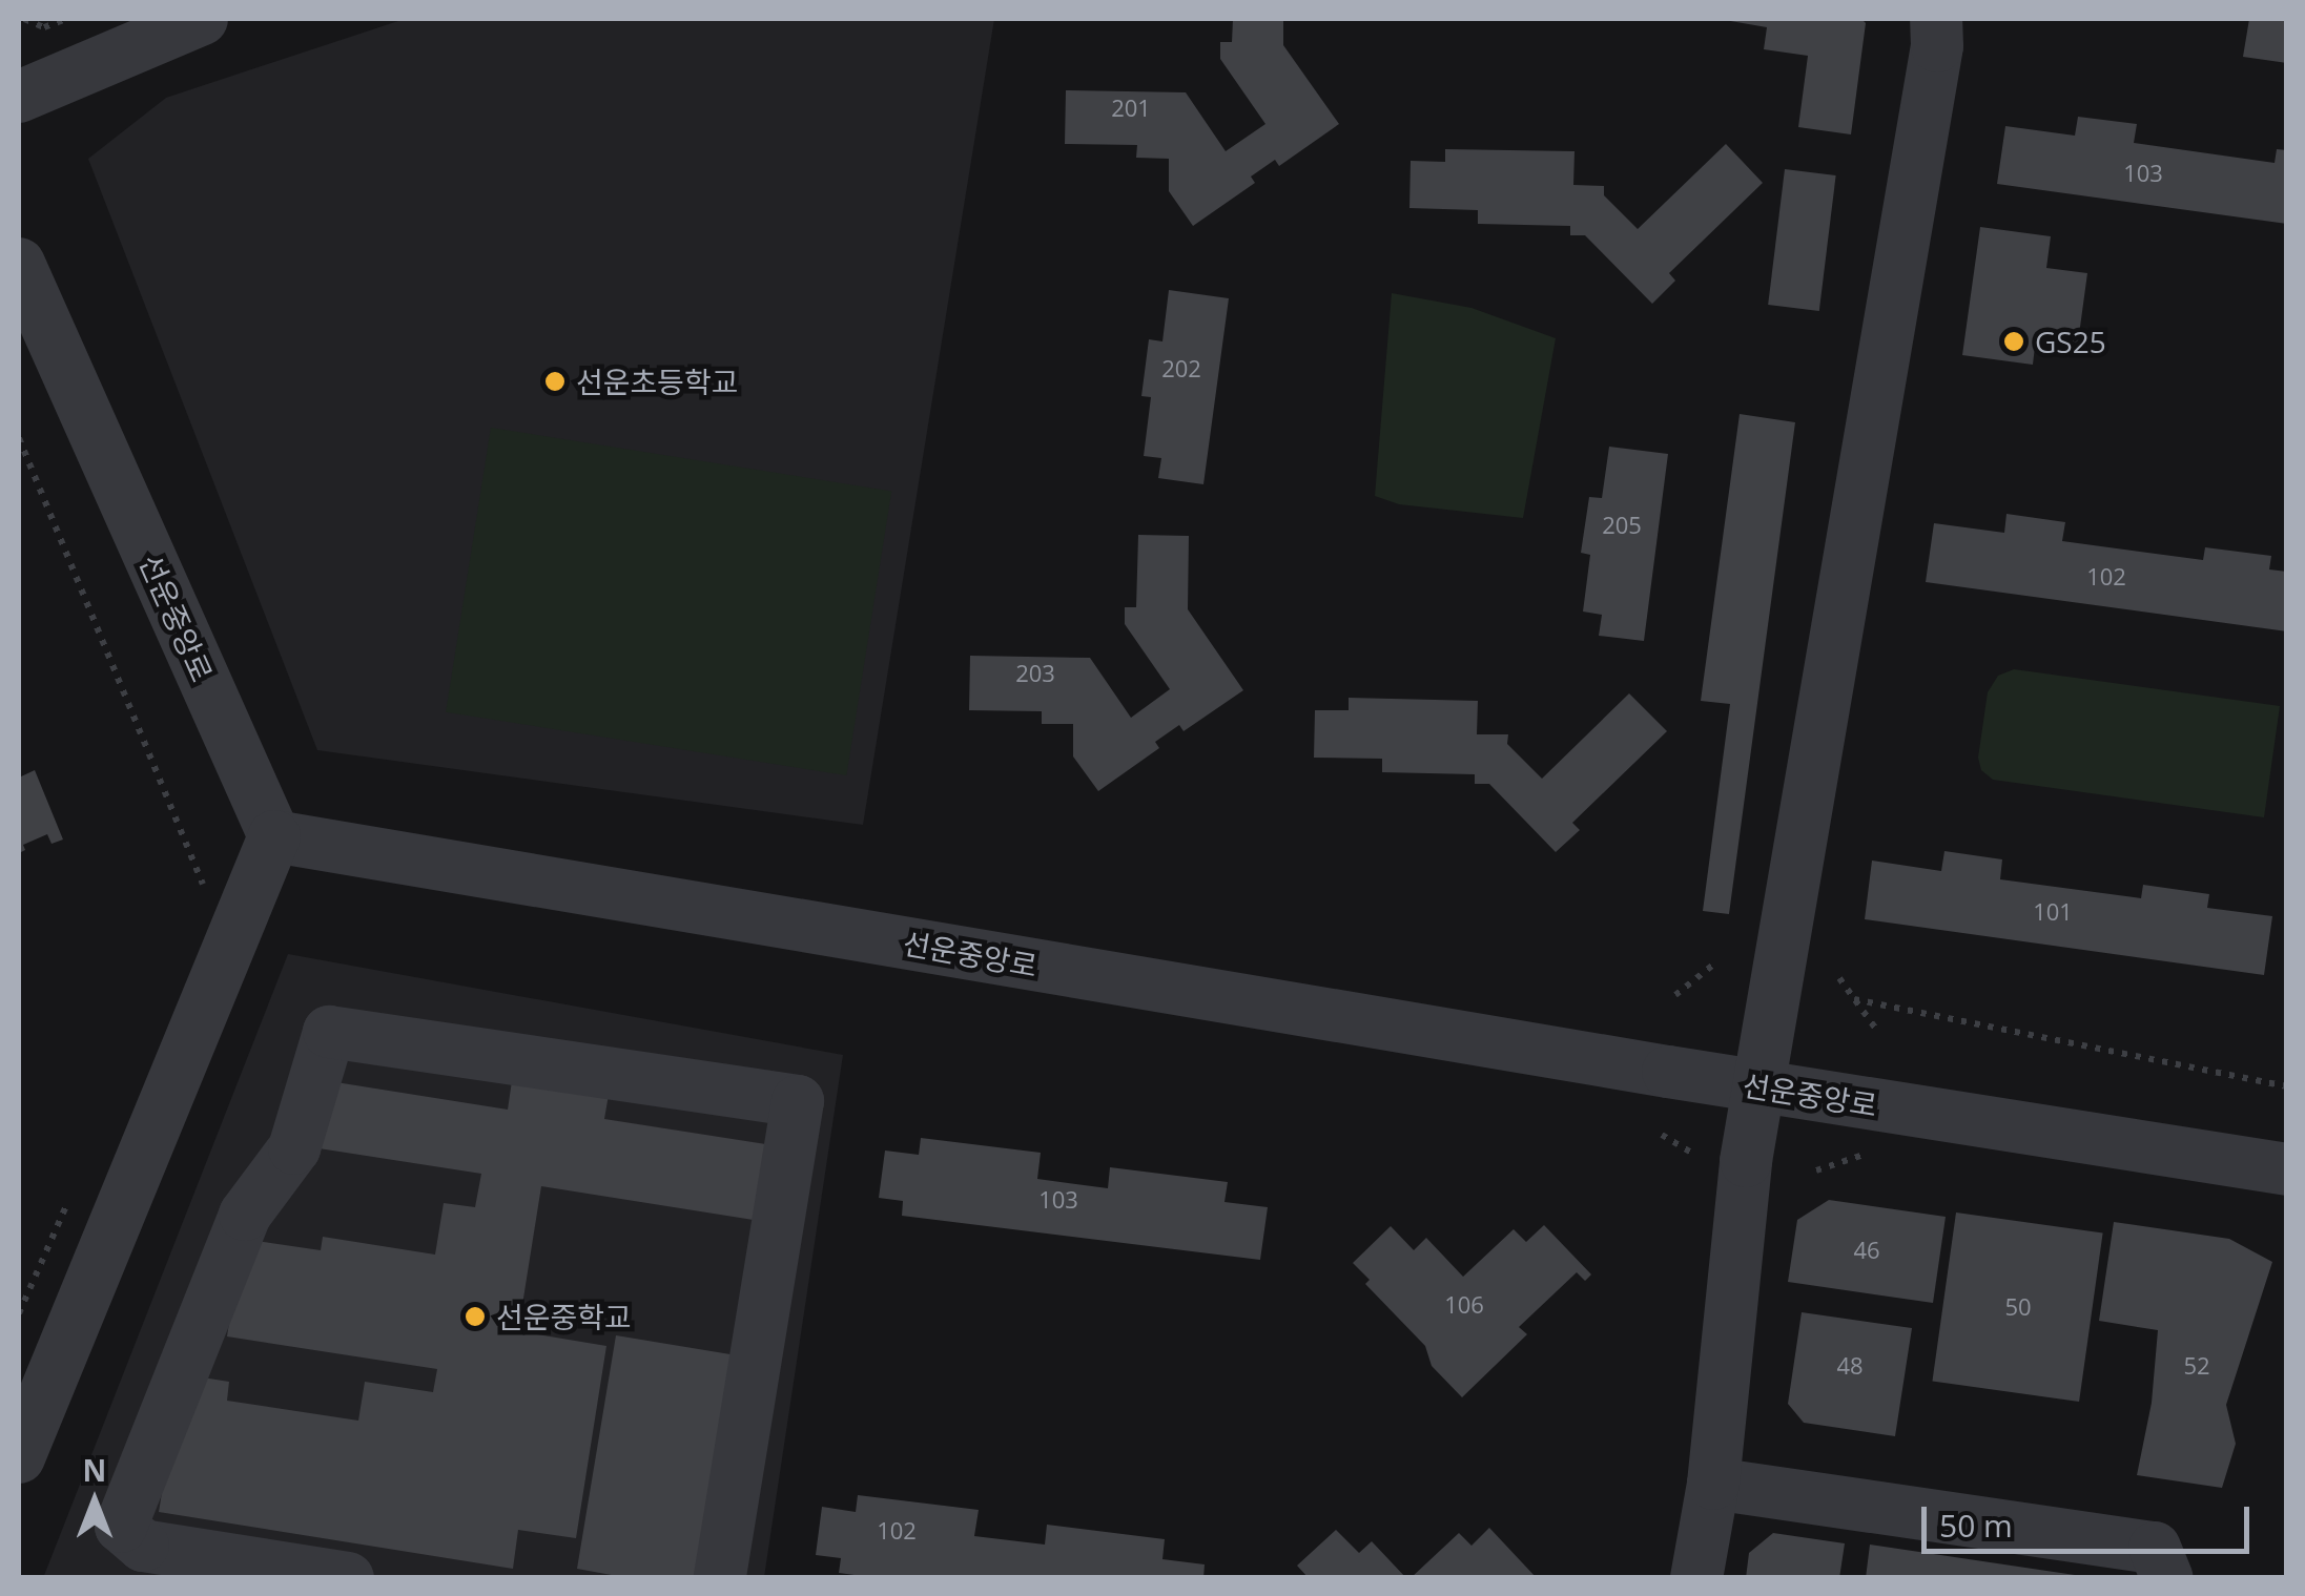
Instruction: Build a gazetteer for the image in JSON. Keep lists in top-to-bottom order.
{
  "streets": {
    "street": ["선운중앙로"]
  },
  "places": ["GS25", "선운초등학교", "선운중학교"],
  "house_numbers": [
    "201",
    "103",
    "202",
    "205",
    "102",
    "203",
    "101",
    "103",
    "46",
    "106",
    "50",
    "48",
    "52",
    "102"
  ],
  "scale_bar": "50 m",
  "north": "top"
}
